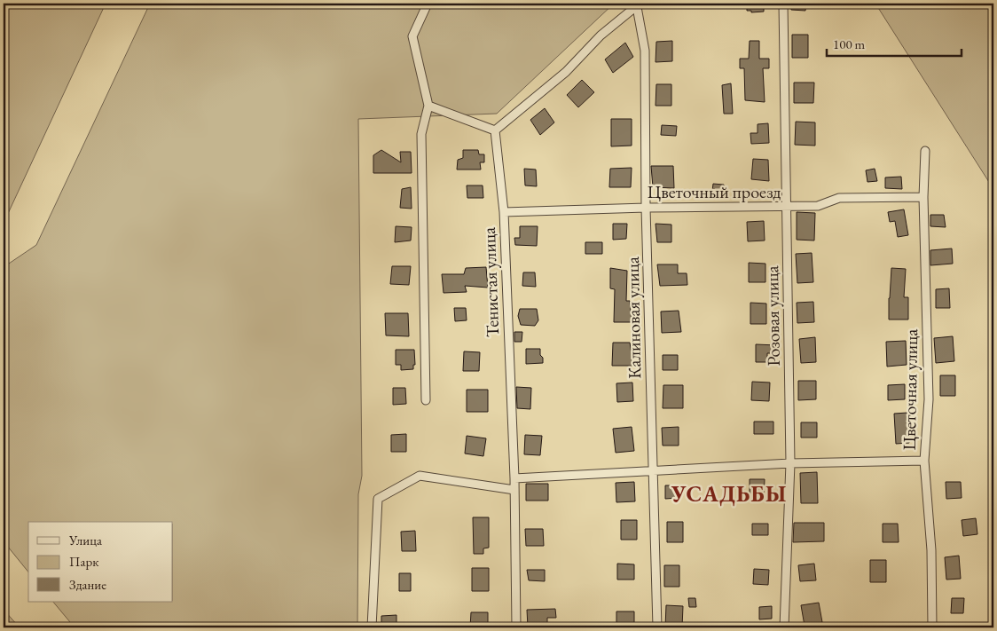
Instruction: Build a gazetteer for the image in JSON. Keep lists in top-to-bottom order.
{
  "streets": {
    "street": [
      "Цветочный проезд",
      "Тенистая улица",
      "Розовая улица",
      "Калиновая улица",
      "Цветочная улица"
    ]
  },
  "crossings": [
    ["Цветочный проезд", "Тенистая улица"],
    ["Цветочный проезд", "Розовая улица"],
    ["Цветочный проезд", "Калиновая улица"],
    ["Цветочный проезд", "Цветочная улица"]
  ],
  "districts": ["УСАДЬБЫ"],
  "legend": ["Улица", "Парк", "Здание"],
  "scale_bar": "100 m"
}
